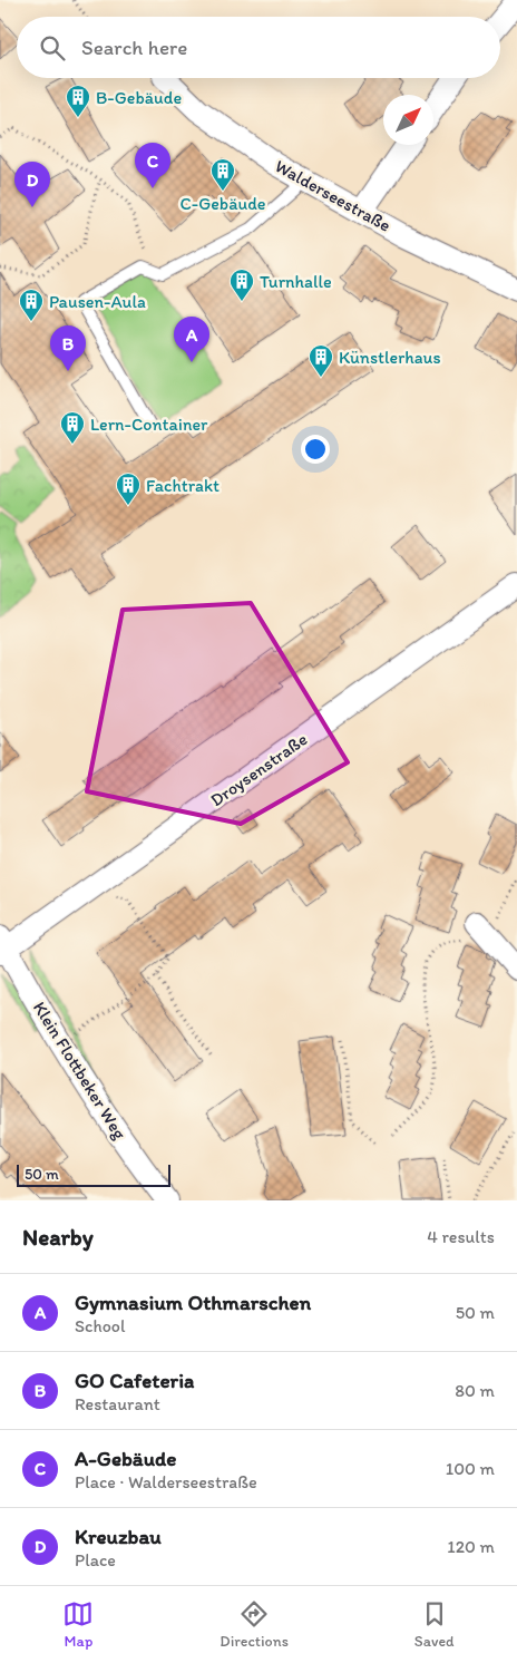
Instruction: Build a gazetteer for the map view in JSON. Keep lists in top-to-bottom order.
{
  "streets": {
    "street": ["Walderseestraße", "Droysenstraße", "Klein Flottbeker Weg"]
  },
  "crossings": [
    ["Droysenstraße", "Klein Flottbeker Weg"]
  ],
  "places": {
    "building": [
      "B-Gebäude",
      "C-Gebäude",
      "Turnhalle",
      "Pausen-Aula",
      "Künstlerhaus",
      "Lern-Container",
      "Fachtrakt"
    ]
  },
  "scale_bar": "50 m",
  "north": "top right",
  "page": {
    "search": "Search here",
    "pins": [
      "C",
      "D",
      "A",
      "B"
    ],
    "scale": "50 m",
    "heading": ["Nearby", "4 results"],
    "list": [
      {
        "mark": "A",
        "name": "Gymnasium Othmarschen",
        "note": "School",
        "value": "50 m"
      },
      {
        "mark": "B",
        "name": "GO Cafeteria",
        "note": "Restaurant",
        "value": "80 m"
      },
      {
        "mark": "C",
        "name": "A-Gebäude",
        "note": "Place · Walderseestraße",
        "value": "100 m"
      },
      {
        "mark": "D",
        "name": "Kreuzbau",
        "note": "Place",
        "value": "120 m"
      }
    ],
    "nav": ["Map", "Directions", "Saved"]
  }
}
